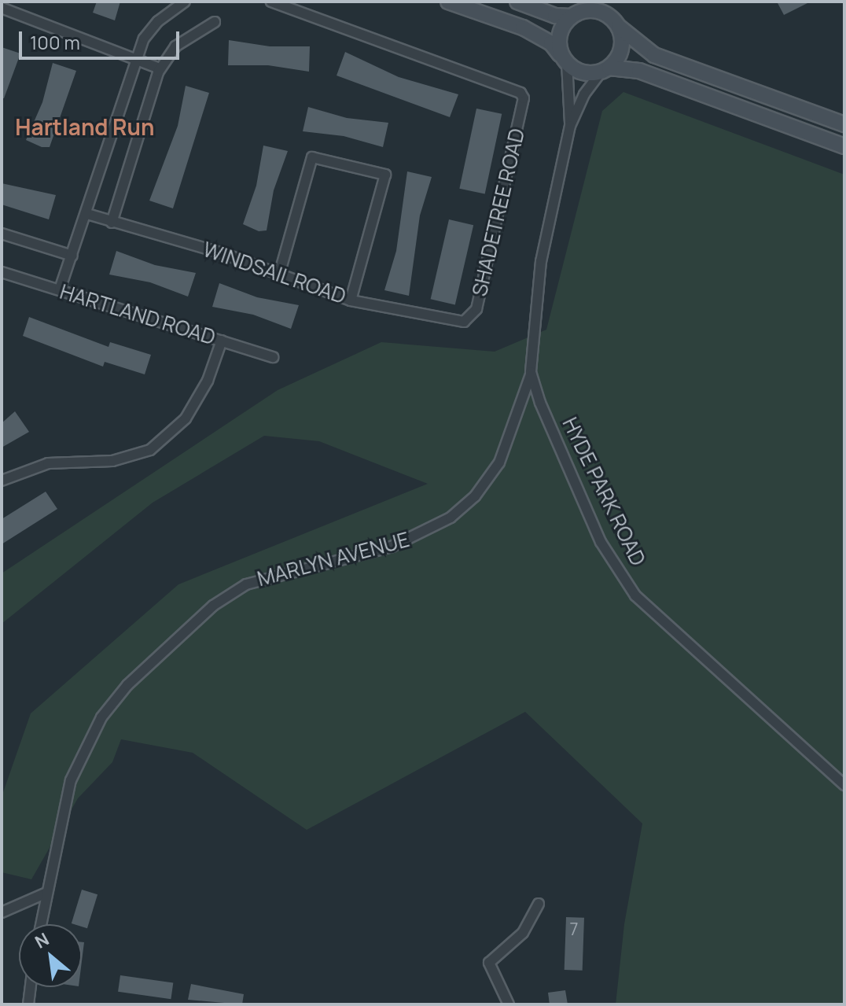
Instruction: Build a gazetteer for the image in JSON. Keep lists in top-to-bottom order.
{
  "streets": {
    "street": [
      "SHADETREE ROAD",
      "WINDSAIL ROAD",
      "HARTLAND ROAD",
      "HYDE PARK ROAD",
      "MARLYN AVENUE"
    ]
  },
  "crossings": [
    ["SHADETREE ROAD", "WINDSAIL ROAD"],
    ["HYDE PARK ROAD", "MARLYN AVENUE"]
  ],
  "districts": ["Hartland Run"],
  "house_numbers": ["7"],
  "scale_bar": "100 m",
  "north": "top left"
}
